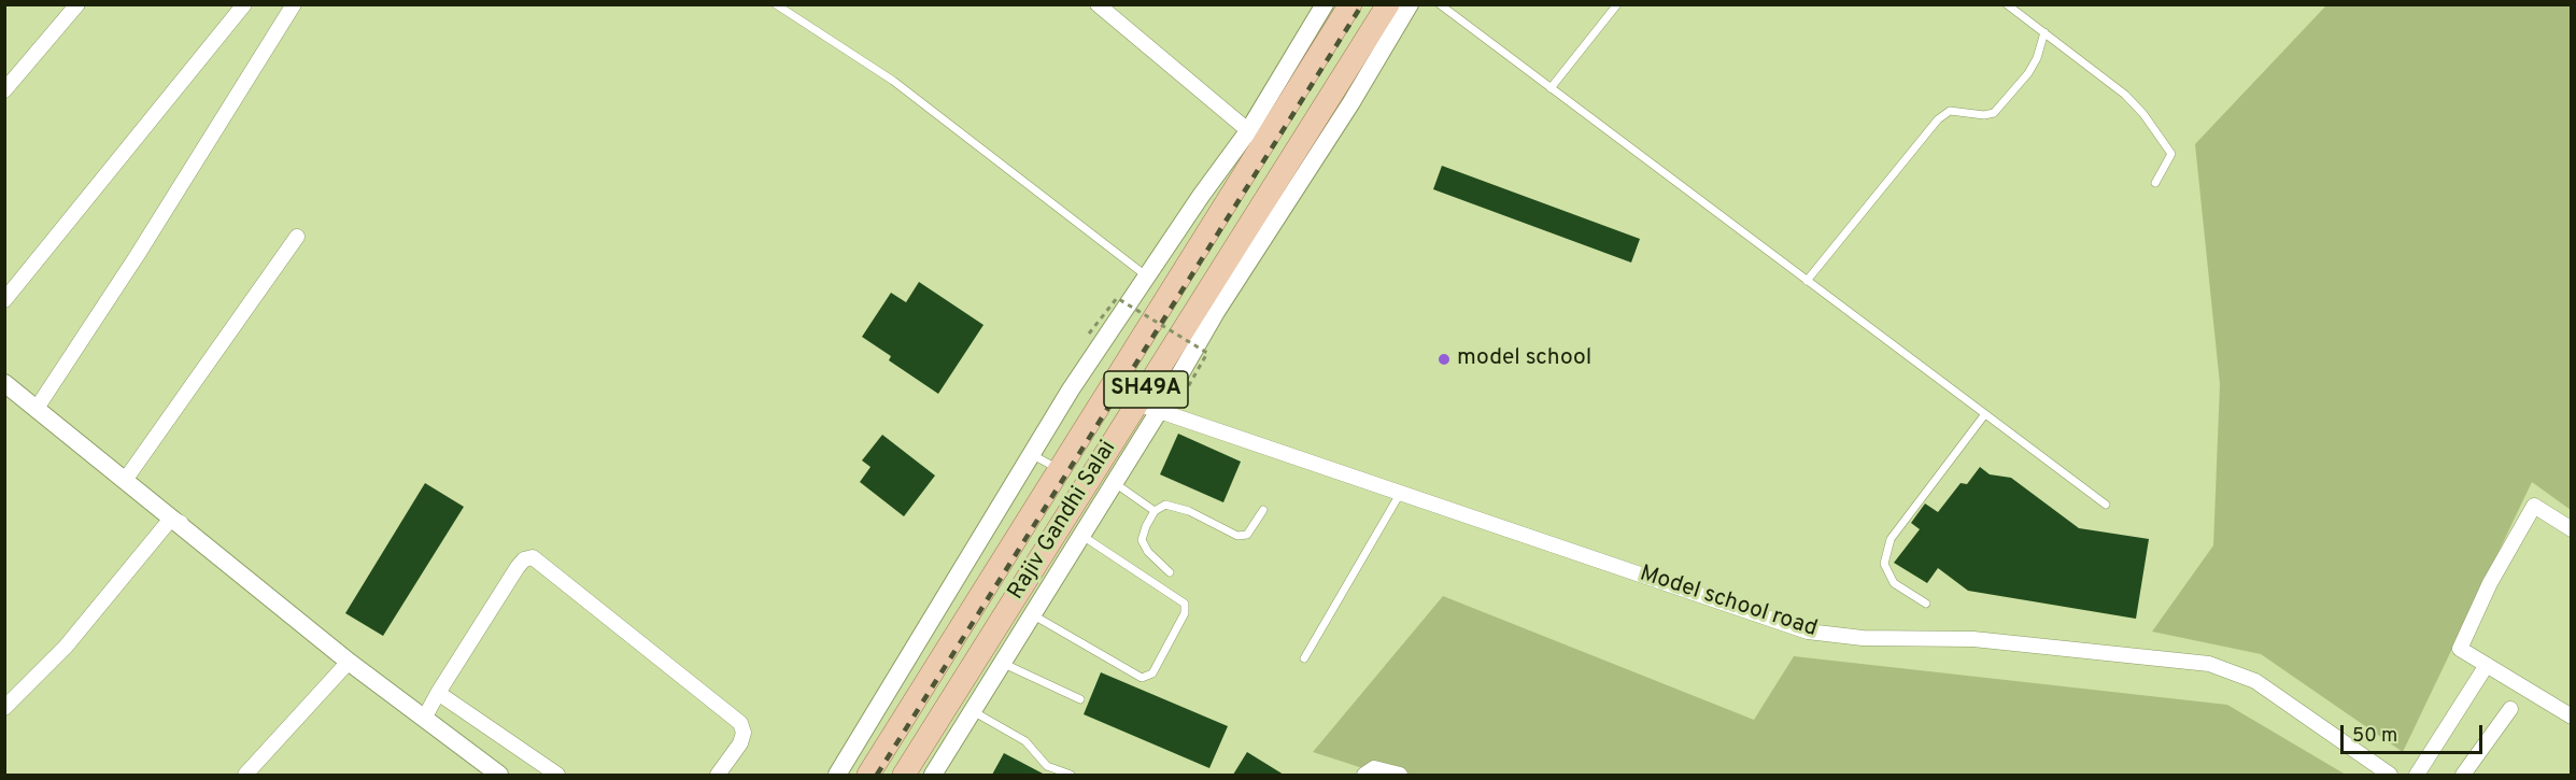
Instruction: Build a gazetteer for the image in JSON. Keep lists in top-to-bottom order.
{
  "streets": {
    "main road": ["SH49A", "Rajiv Gandhi Salai"],
    "street": ["Model school road"]
  },
  "crossings": [
    ["Rajiv Gandhi Salai", "Model school road"]
  ],
  "places": ["model school"],
  "scale_bar": "50 m"
}
